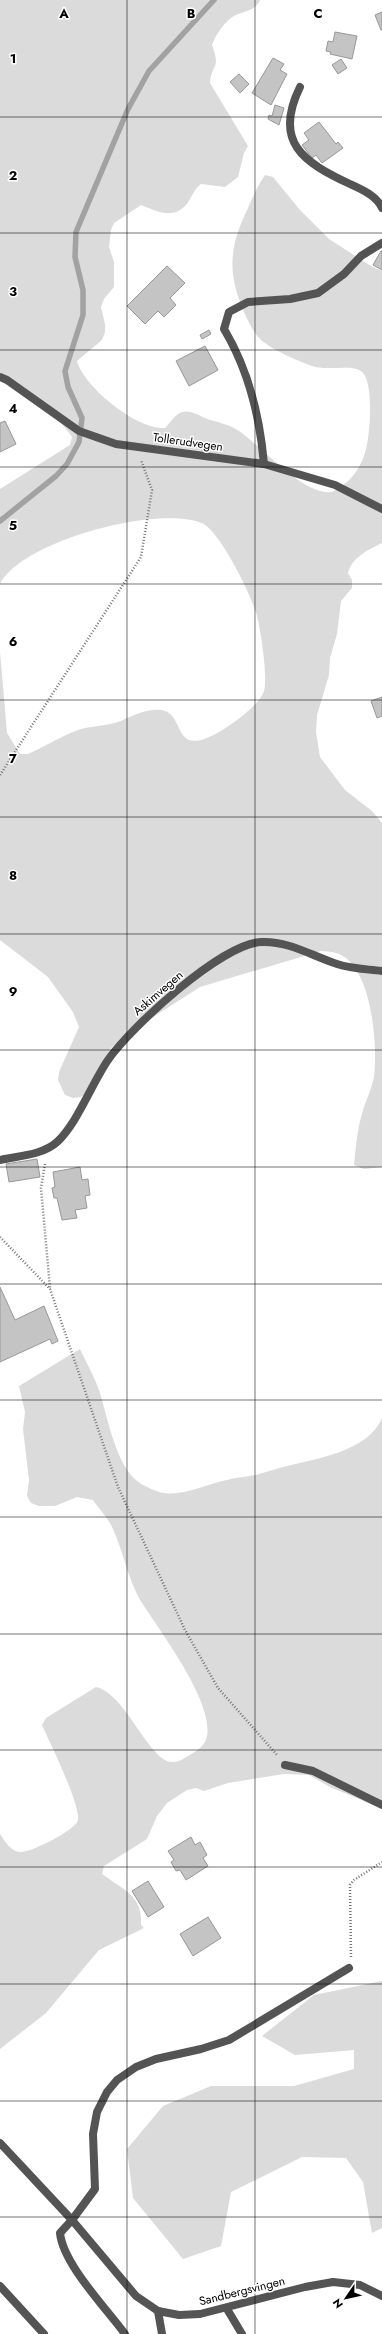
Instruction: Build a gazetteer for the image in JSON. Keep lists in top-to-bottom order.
{
  "streets": {
    "street": ["Tollerudvegen", "Askimvegen", "Sandbergsvingen"]
  },
  "north": "bottom left",
  "grid": {
    "columns": ["A", "B", "C"],
    "rows": [
      "1",
      "2",
      "3",
      "4",
      "5",
      "6",
      "7",
      "8",
      "9"
    ]
  }
}
